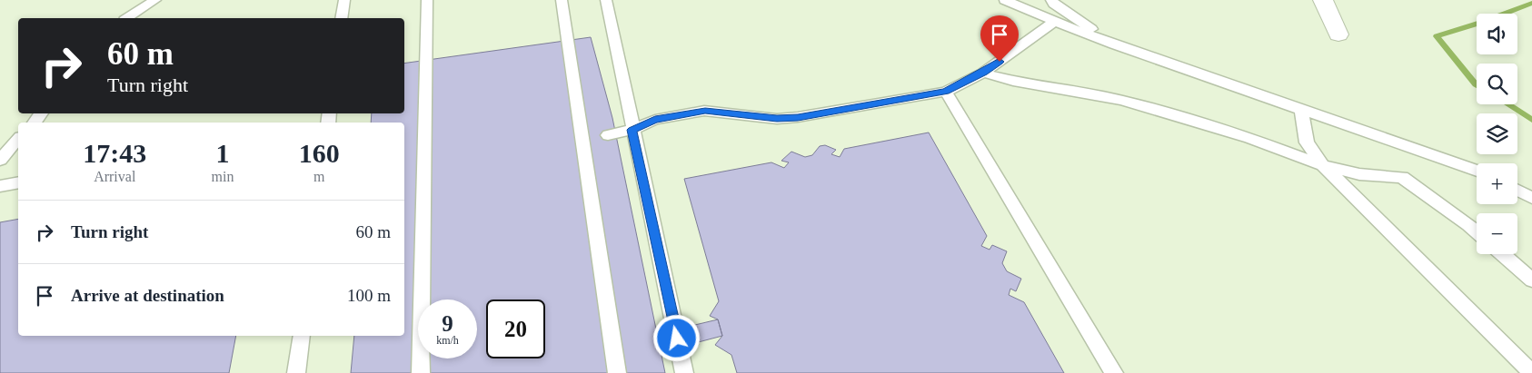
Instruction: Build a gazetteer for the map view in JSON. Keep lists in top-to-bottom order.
{
  "page": {
    "map_buttons": ["+", "−"],
    "turn": ["60 m", "Turn right"],
    "eta": [
      "17:43",
      "Arrival",
      "1",
      "min",
      "160",
      "m"
    ],
    "list": [
      {
        "name": "Turn right",
        "value": "60 m"
      },
      {
        "name": "Arrive at destination",
        "value": "100 m"
      }
    ],
    "speed": "9 km/h",
    "limit": "20"
  }
}
